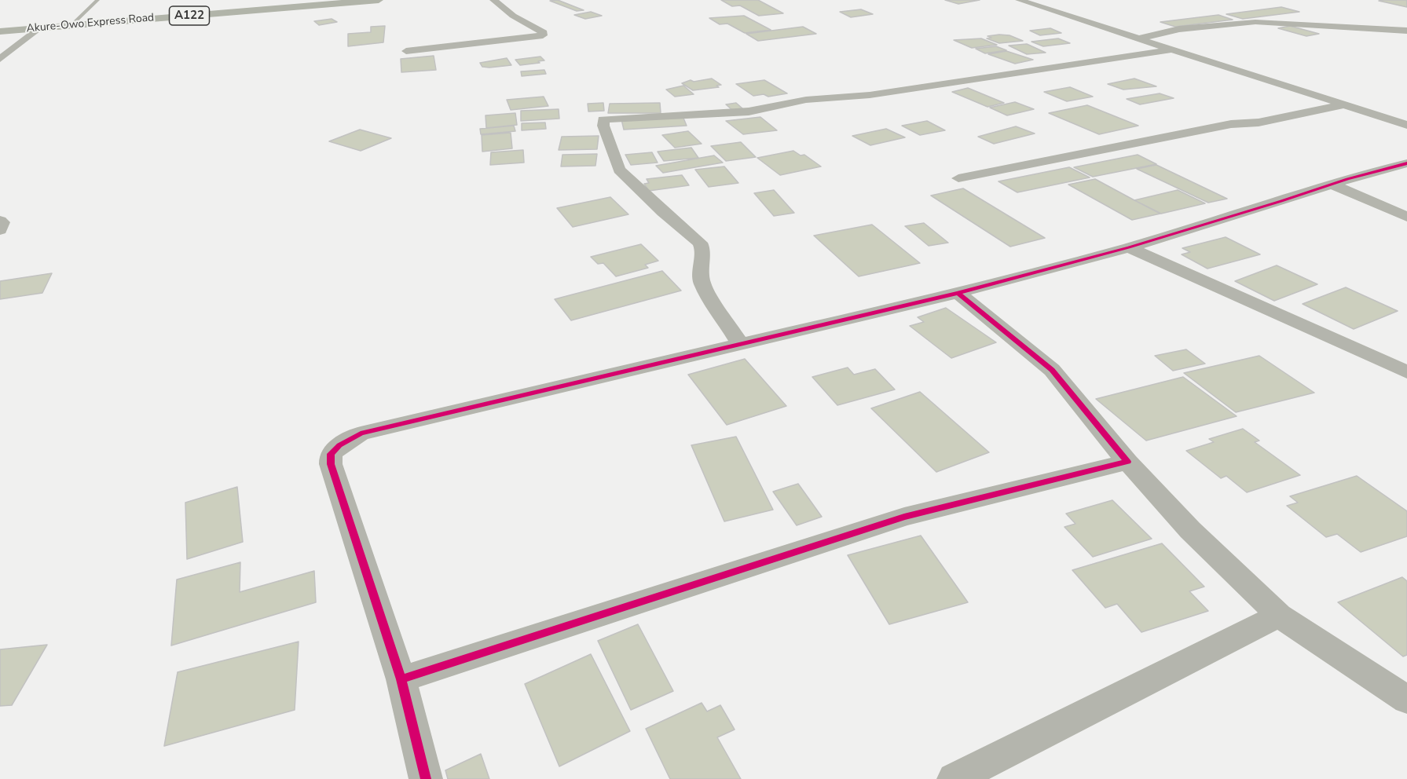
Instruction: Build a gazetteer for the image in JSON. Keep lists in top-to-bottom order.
{
  "streets": {
    "highway": ["A122", "Akure-Owo Express Road"]
  }
}
